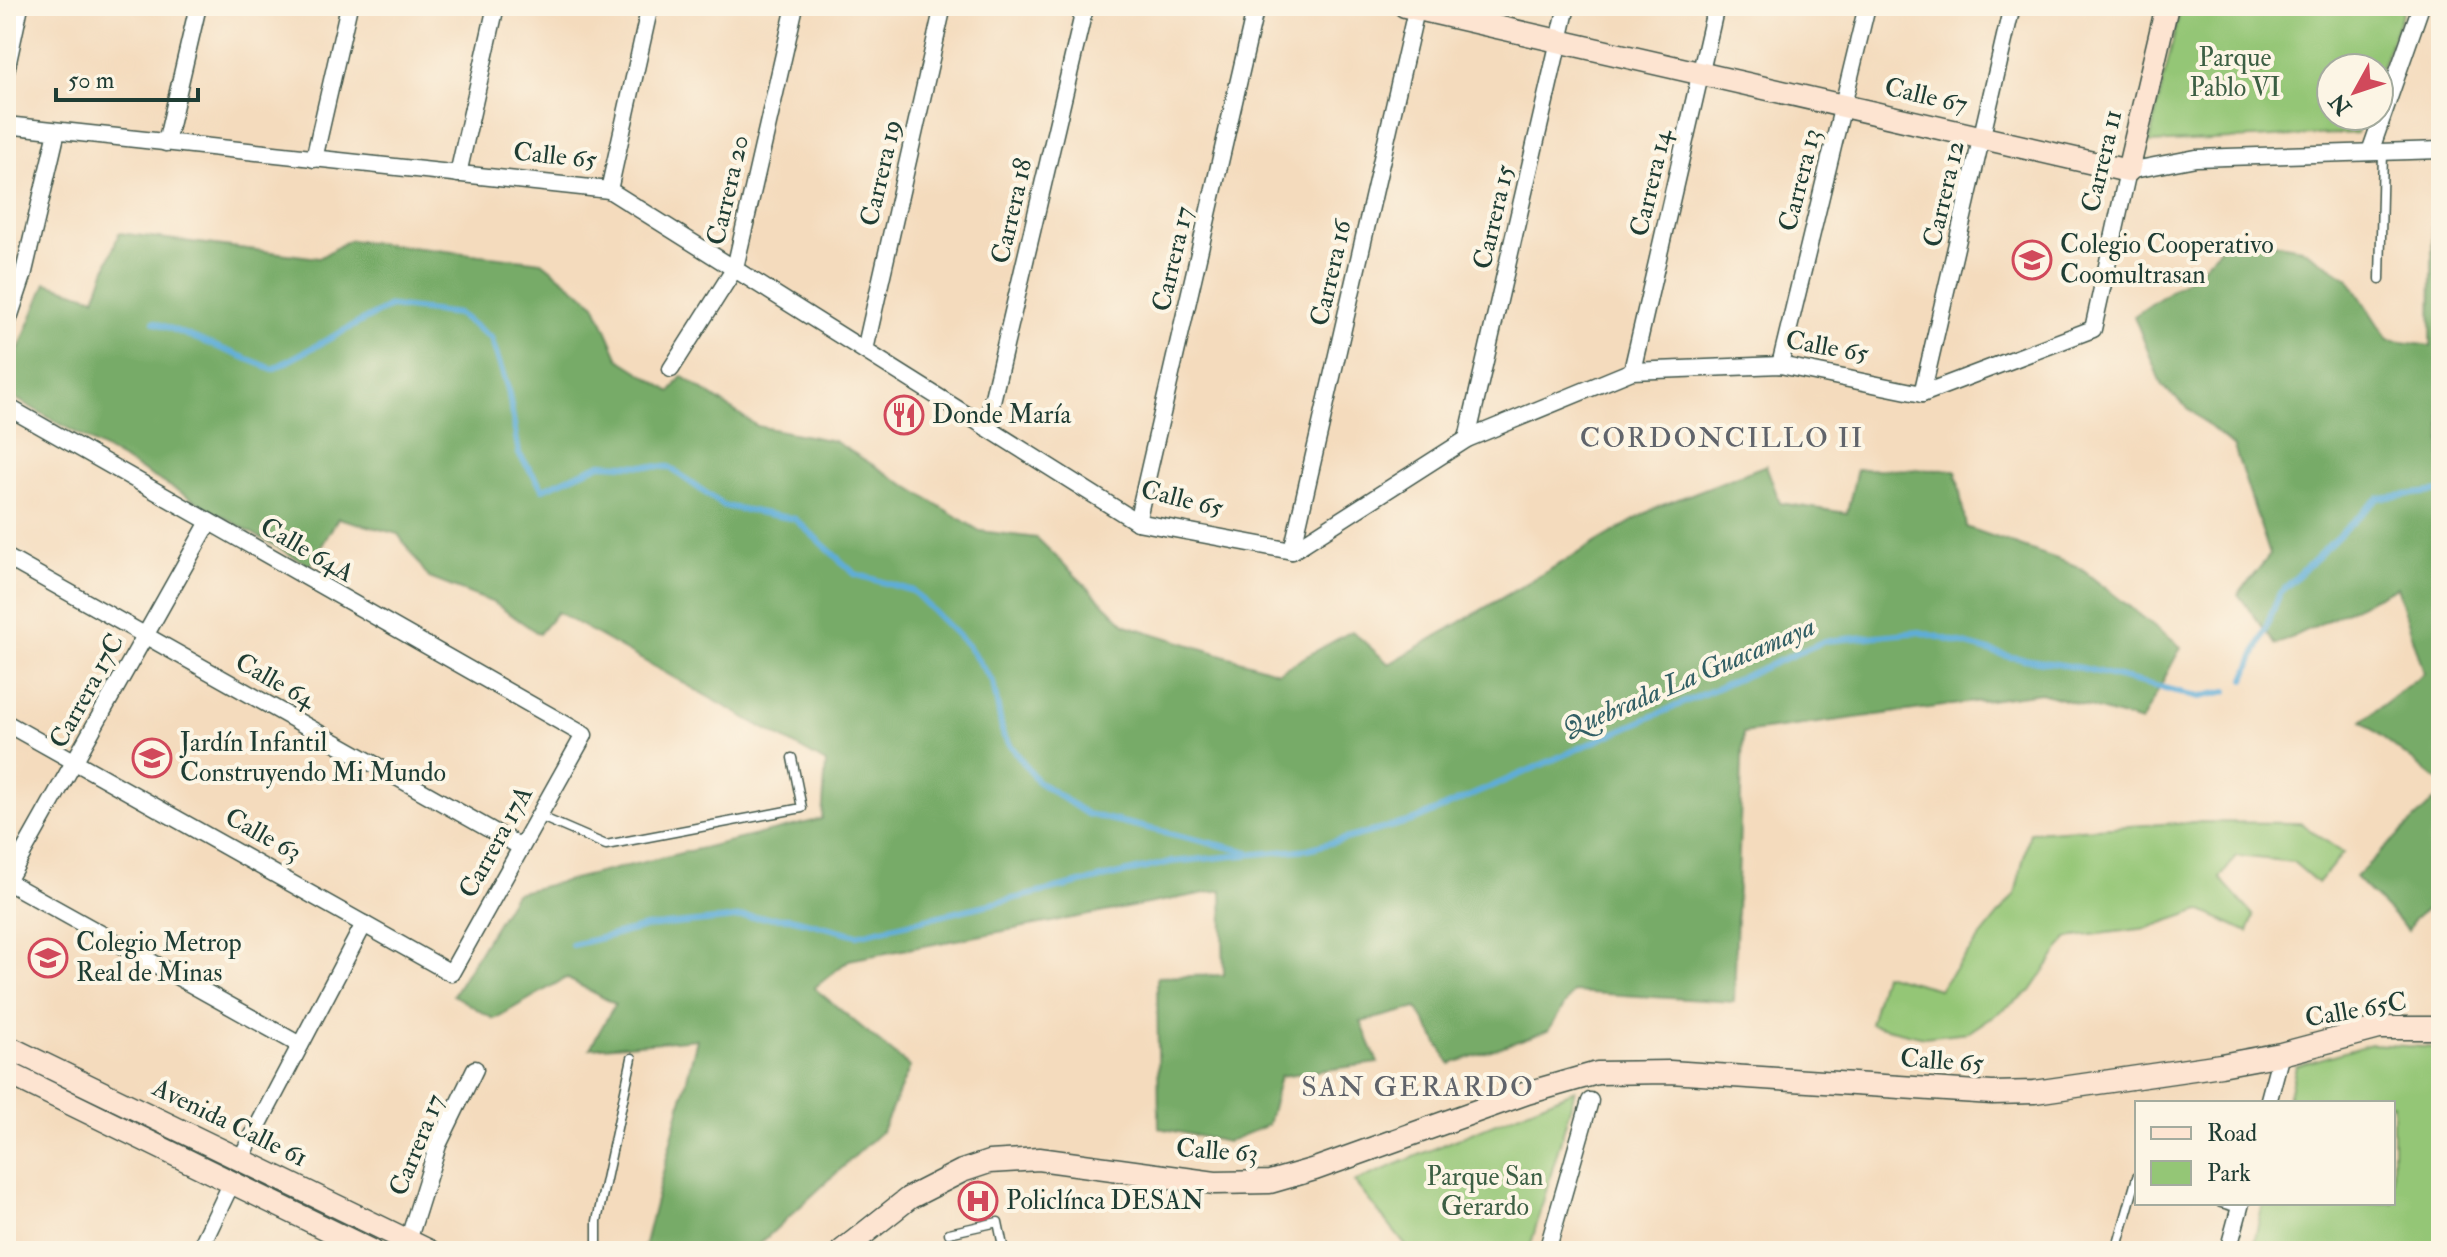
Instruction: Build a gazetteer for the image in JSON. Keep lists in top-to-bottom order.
{
  "streets": {
    "street": [
      "Calle 67",
      "Calle 65",
      "Carrera 11",
      "Carrera 19",
      "Carrera 13",
      "Carrera 14",
      "Carrera 20",
      "Carrera 12",
      "Carrera 18",
      "Carrera 15",
      "Carrera 17",
      "Carrera 16",
      "Calle 64A",
      "Calle 64",
      "Carrera 17C",
      "Calle 63",
      "Carrera 17A",
      "Calle 65C",
      "Avenida Calle 61"
    ]
  },
  "crossings": [
    ["Calle 67", "Carrera 11"],
    ["Calle 67", "Carrera 13"],
    ["Calle 67", "Carrera 14"],
    ["Calle 67", "Carrera 12"],
    ["Calle 67", "Carrera 15"],
    ["Calle 67", "Carrera 16"],
    ["Calle 65", "Carrera 11"],
    ["Calle 65", "Carrera 19"],
    ["Calle 65", "Carrera 13"],
    ["Calle 65", "Carrera 14"],
    ["Calle 65", "Carrera 20"],
    ["Calle 65", "Carrera 12"],
    ["Calle 65", "Carrera 18"],
    ["Calle 65", "Carrera 15"],
    ["Calle 65", "Carrera 17"],
    ["Calle 65", "Carrera 16"],
    ["Calle 65", "Calle 63"],
    ["Calle 65", "Calle 65C"],
    ["Carrera 11", "Carrera 12"],
    ["Carrera 17", "Avenida Calle 61"],
    ["Calle 64A", "Carrera 17C"],
    ["Calle 64A", "Carrera 17A"],
    ["Calle 64", "Carrera 17C"],
    ["Calle 64", "Carrera 17A"],
    ["Carrera 17C", "Calle 63"],
    ["Calle 63", "Carrera 17A"]
  ],
  "districts": ["CORDONCILLO II", "SAN GERARDO"],
  "water": ["Quebrada La Guacamaya"],
  "parks": ["Parque Pablo VI", "Parque San Gerardo"],
  "places": {
    "school or university": ["Colegio Cooperativo Coomultrasan", "Jardín Infantil Construyendo Mi Mundo", "Colegio Metrop Real de Minas"],
    "restaurant": ["Donde María"],
    "hospital": ["Policlínca DESAN"]
  },
  "legend": ["Road", "Park"],
  "scale_bar": "50 m",
  "north": "bottom left"
}
